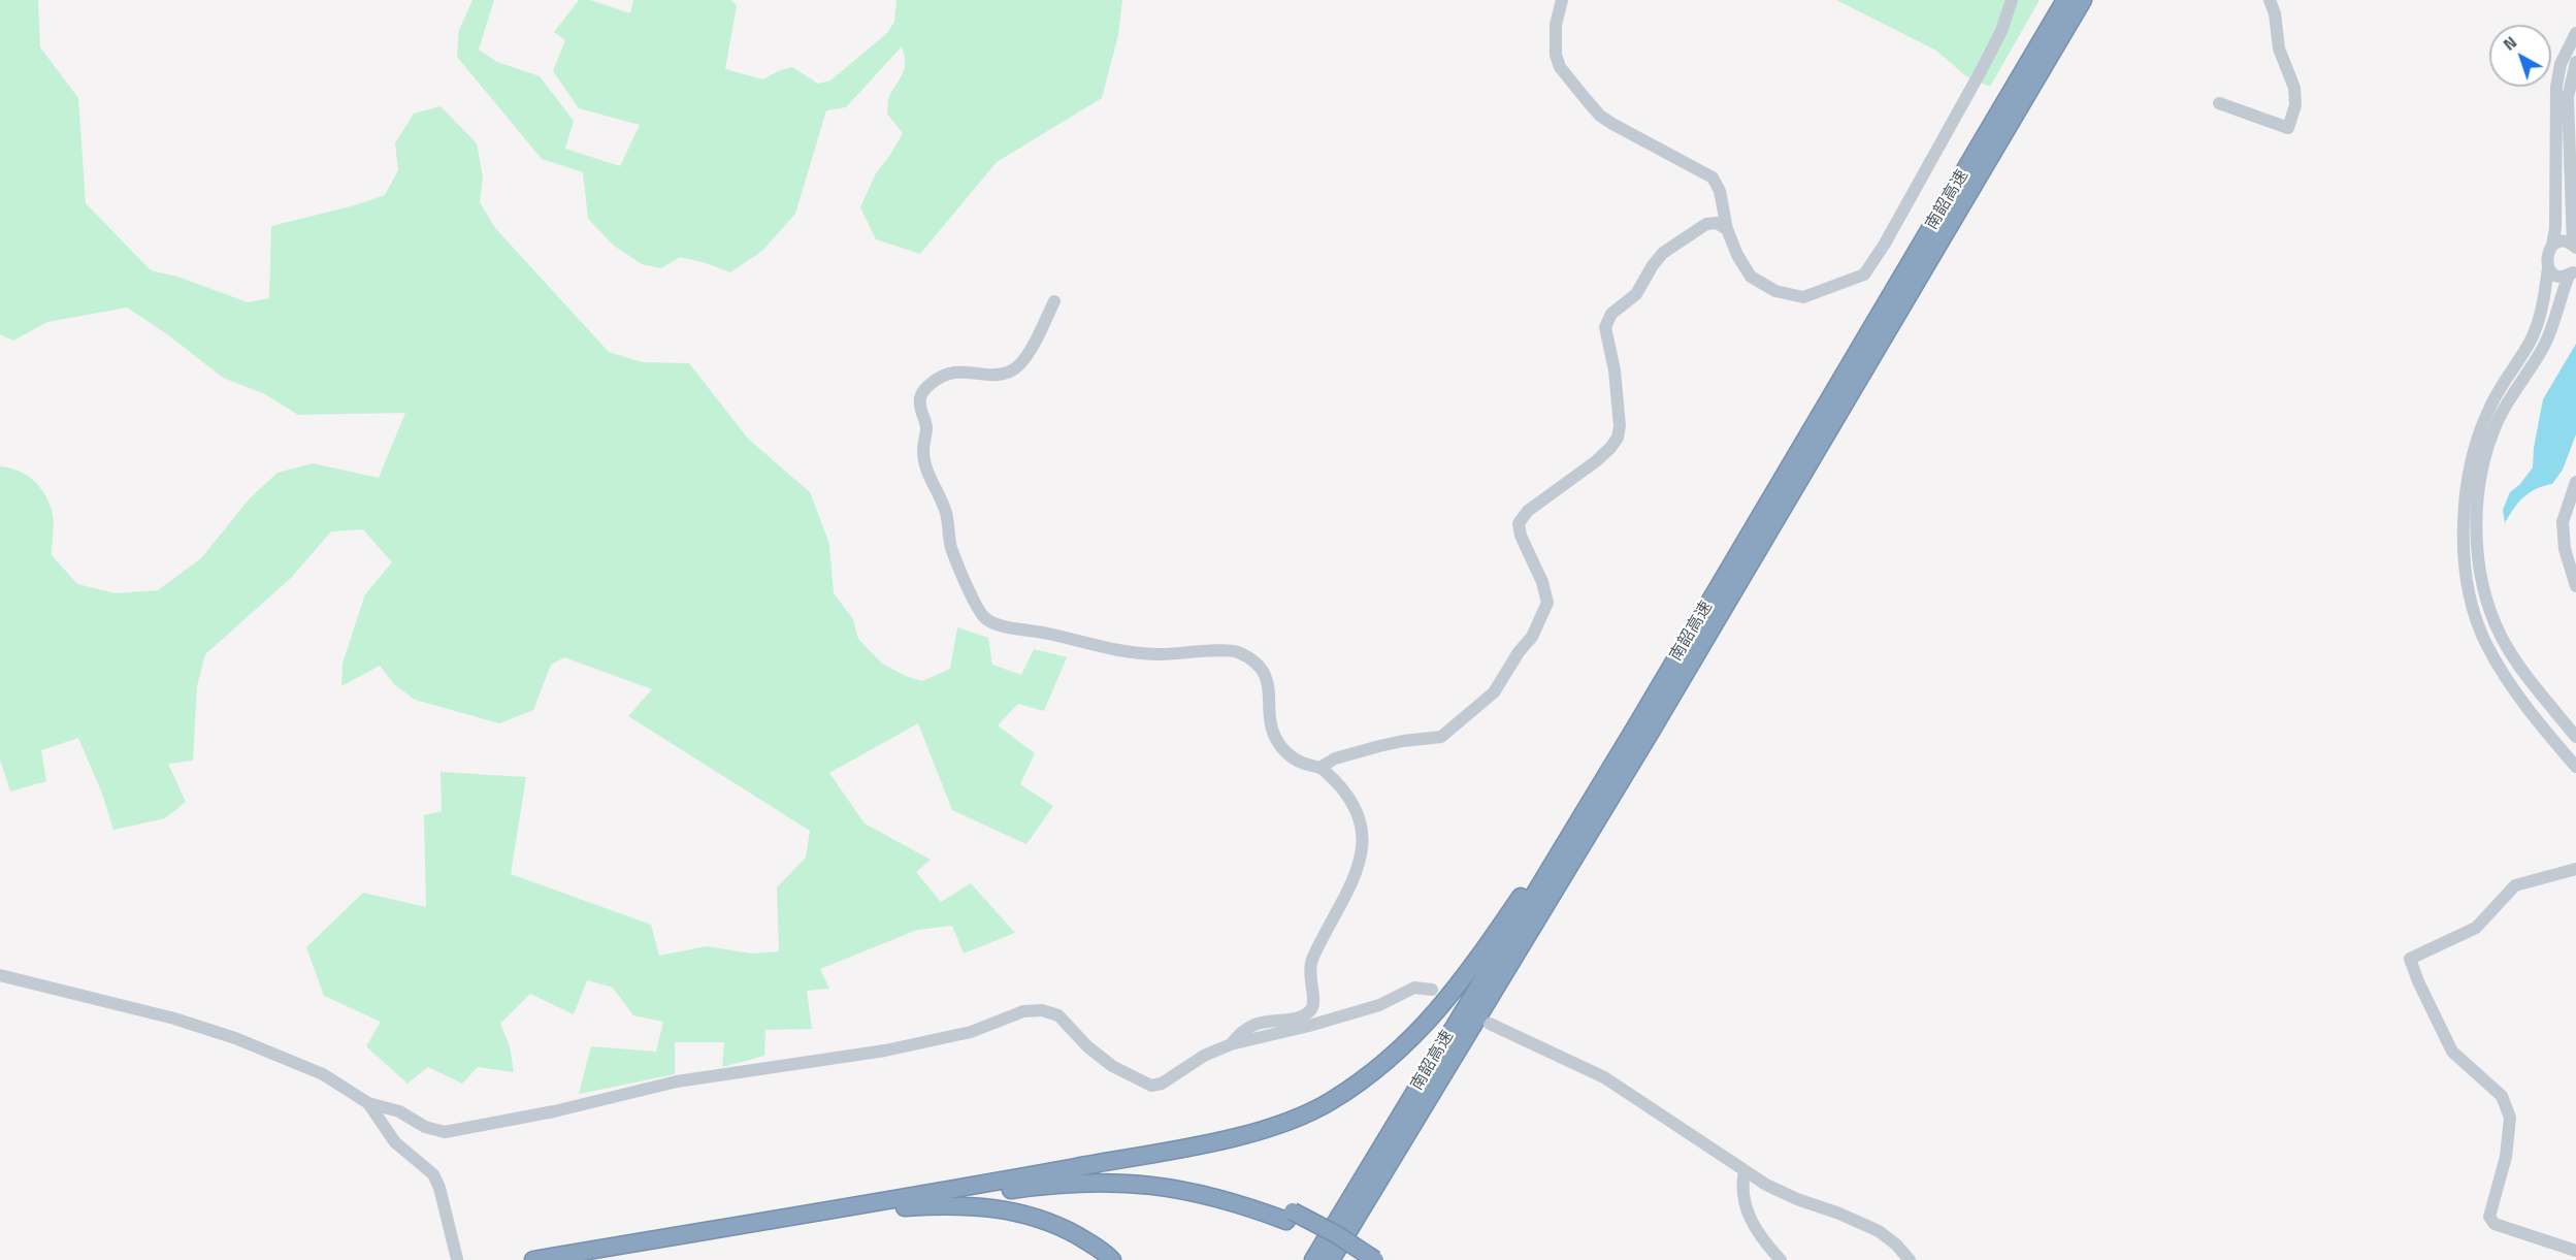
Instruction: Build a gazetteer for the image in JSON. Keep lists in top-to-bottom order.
{
  "streets": {
    "highway": ["南韶高速"]
  },
  "north": "top left"
}
